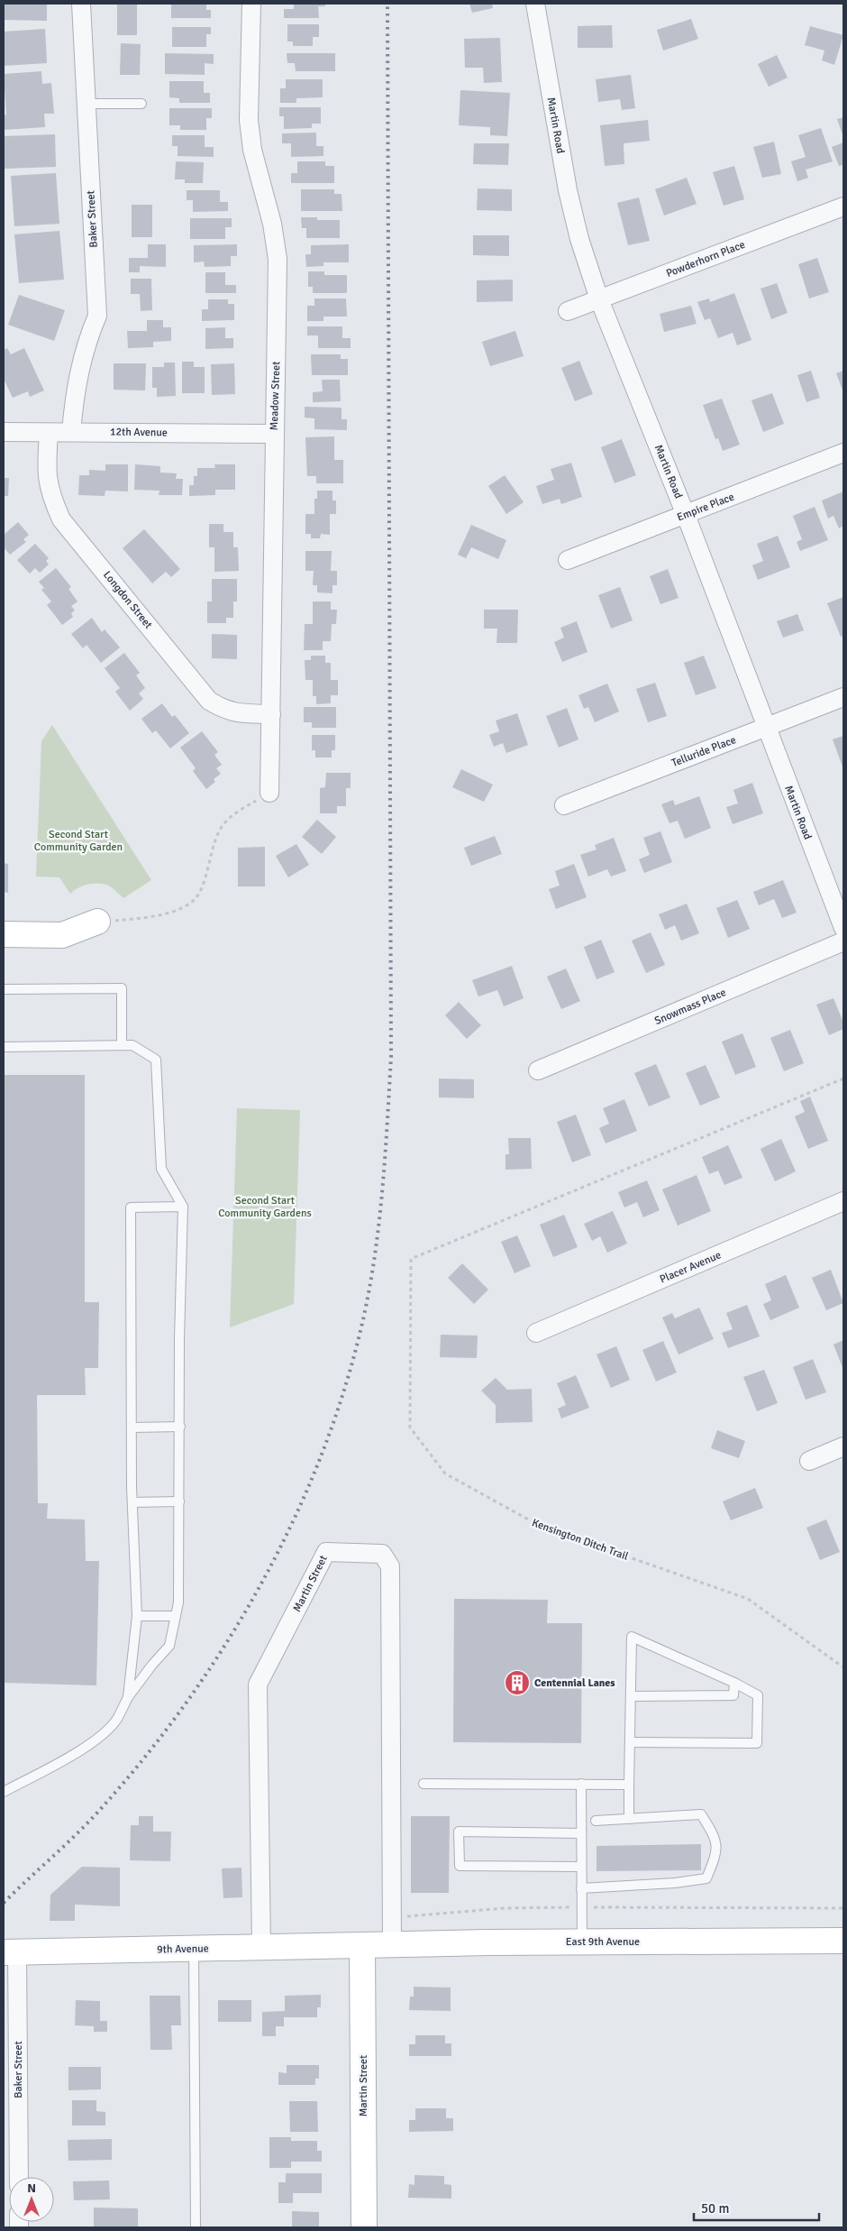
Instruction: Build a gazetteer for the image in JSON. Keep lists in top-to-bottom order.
{
  "streets": {
    "main road": ["Martin Street", "East 9th Avenue", "9th Avenue"],
    "street": [
      "Martin Road",
      "Baker Street",
      "Powderhorn Place",
      "Meadow Street",
      "12th Avenue",
      "Empire Place",
      "Longdon Street",
      "Telluride Place",
      "Snowmass Place",
      "Placer Avenue"
    ],
    "path": ["Kensington Ditch Trail"]
  },
  "crossings": [
    ["Martin Road", "Powderhorn Place"],
    ["Martin Road", "Empire Place"],
    ["Martin Road", "Telluride Place"],
    ["Baker Street", "12th Avenue"],
    ["Baker Street", "9th Avenue"],
    ["Meadow Street", "12th Avenue"],
    ["Meadow Street", "Longdon Street"],
    ["12th Avenue", "Longdon Street"],
    ["Martin Street", "East 9th Avenue"],
    ["Martin Street", "9th Avenue"],
    ["East 9th Avenue", "9th Avenue"]
  ],
  "parks": ["Second Start Community Garden", "Second Start Community Gardens"],
  "places": {
    "building": ["Centennial Lanes"]
  },
  "scale_bar": "50 m",
  "north": "top"
}
